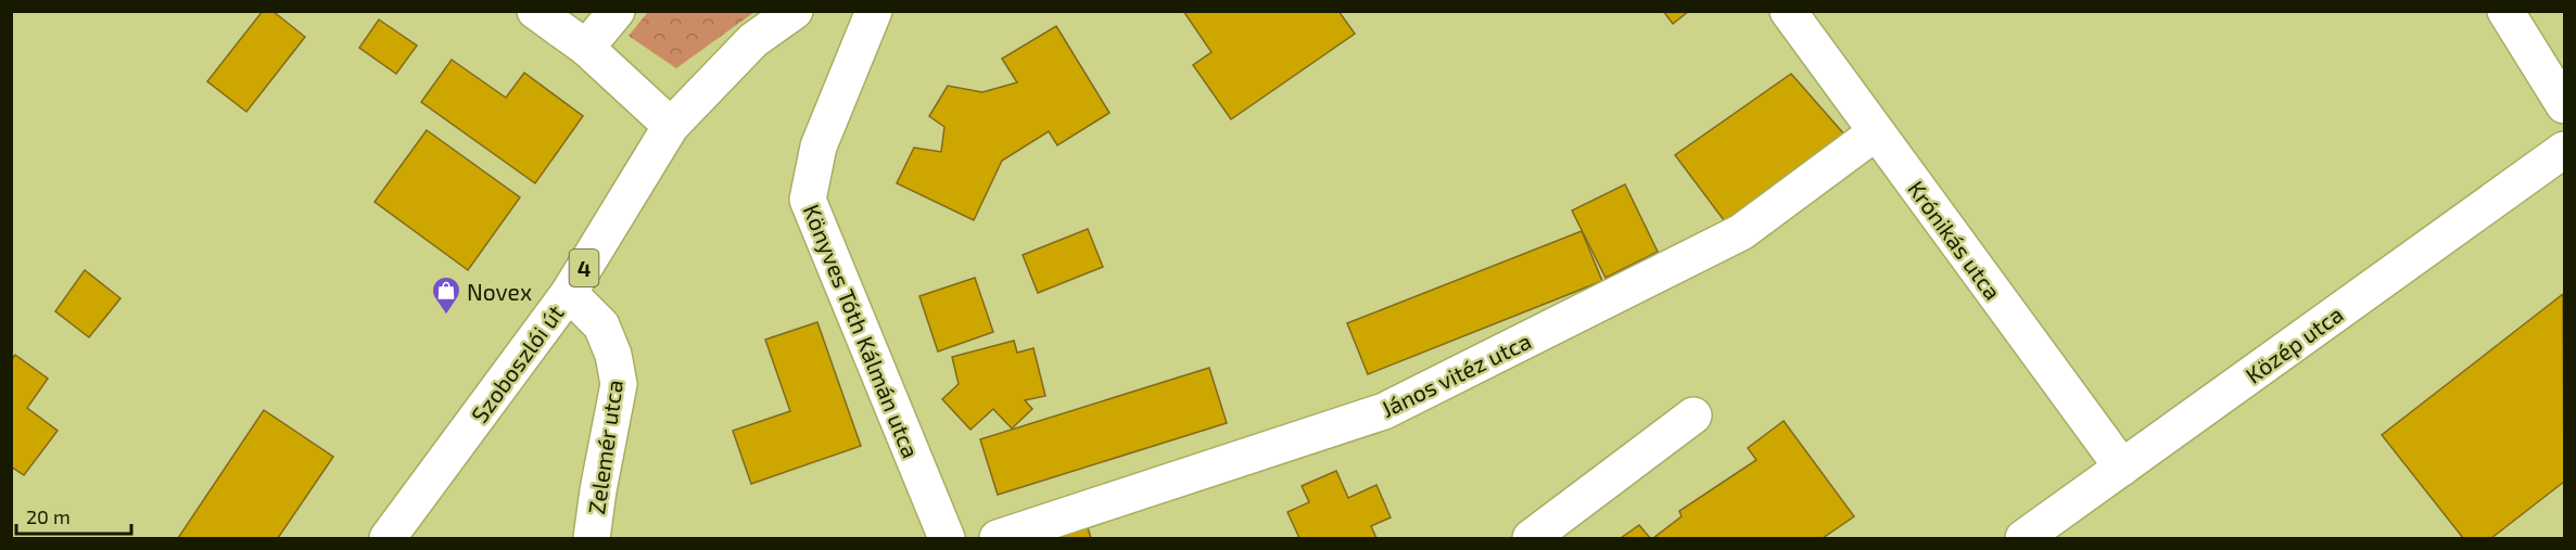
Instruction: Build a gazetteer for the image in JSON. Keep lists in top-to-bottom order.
{
  "streets": {
    "street": [
      "Krónikás utca",
      "4",
      "Könyves Tóth Kálmán utca",
      "Közép utca",
      "Szoboszlói út",
      "János vitéz utca",
      "Zelemér utca"
    ]
  },
  "crossings": [
    ["Krónikás utca", "Közép utca"],
    ["Krónikás utca", "János vitéz utca"],
    ["Szoboszlói út", "Zelemér utca"]
  ],
  "places": {
    "shop": ["Novex"]
  },
  "scale_bar": "20 m"
}
